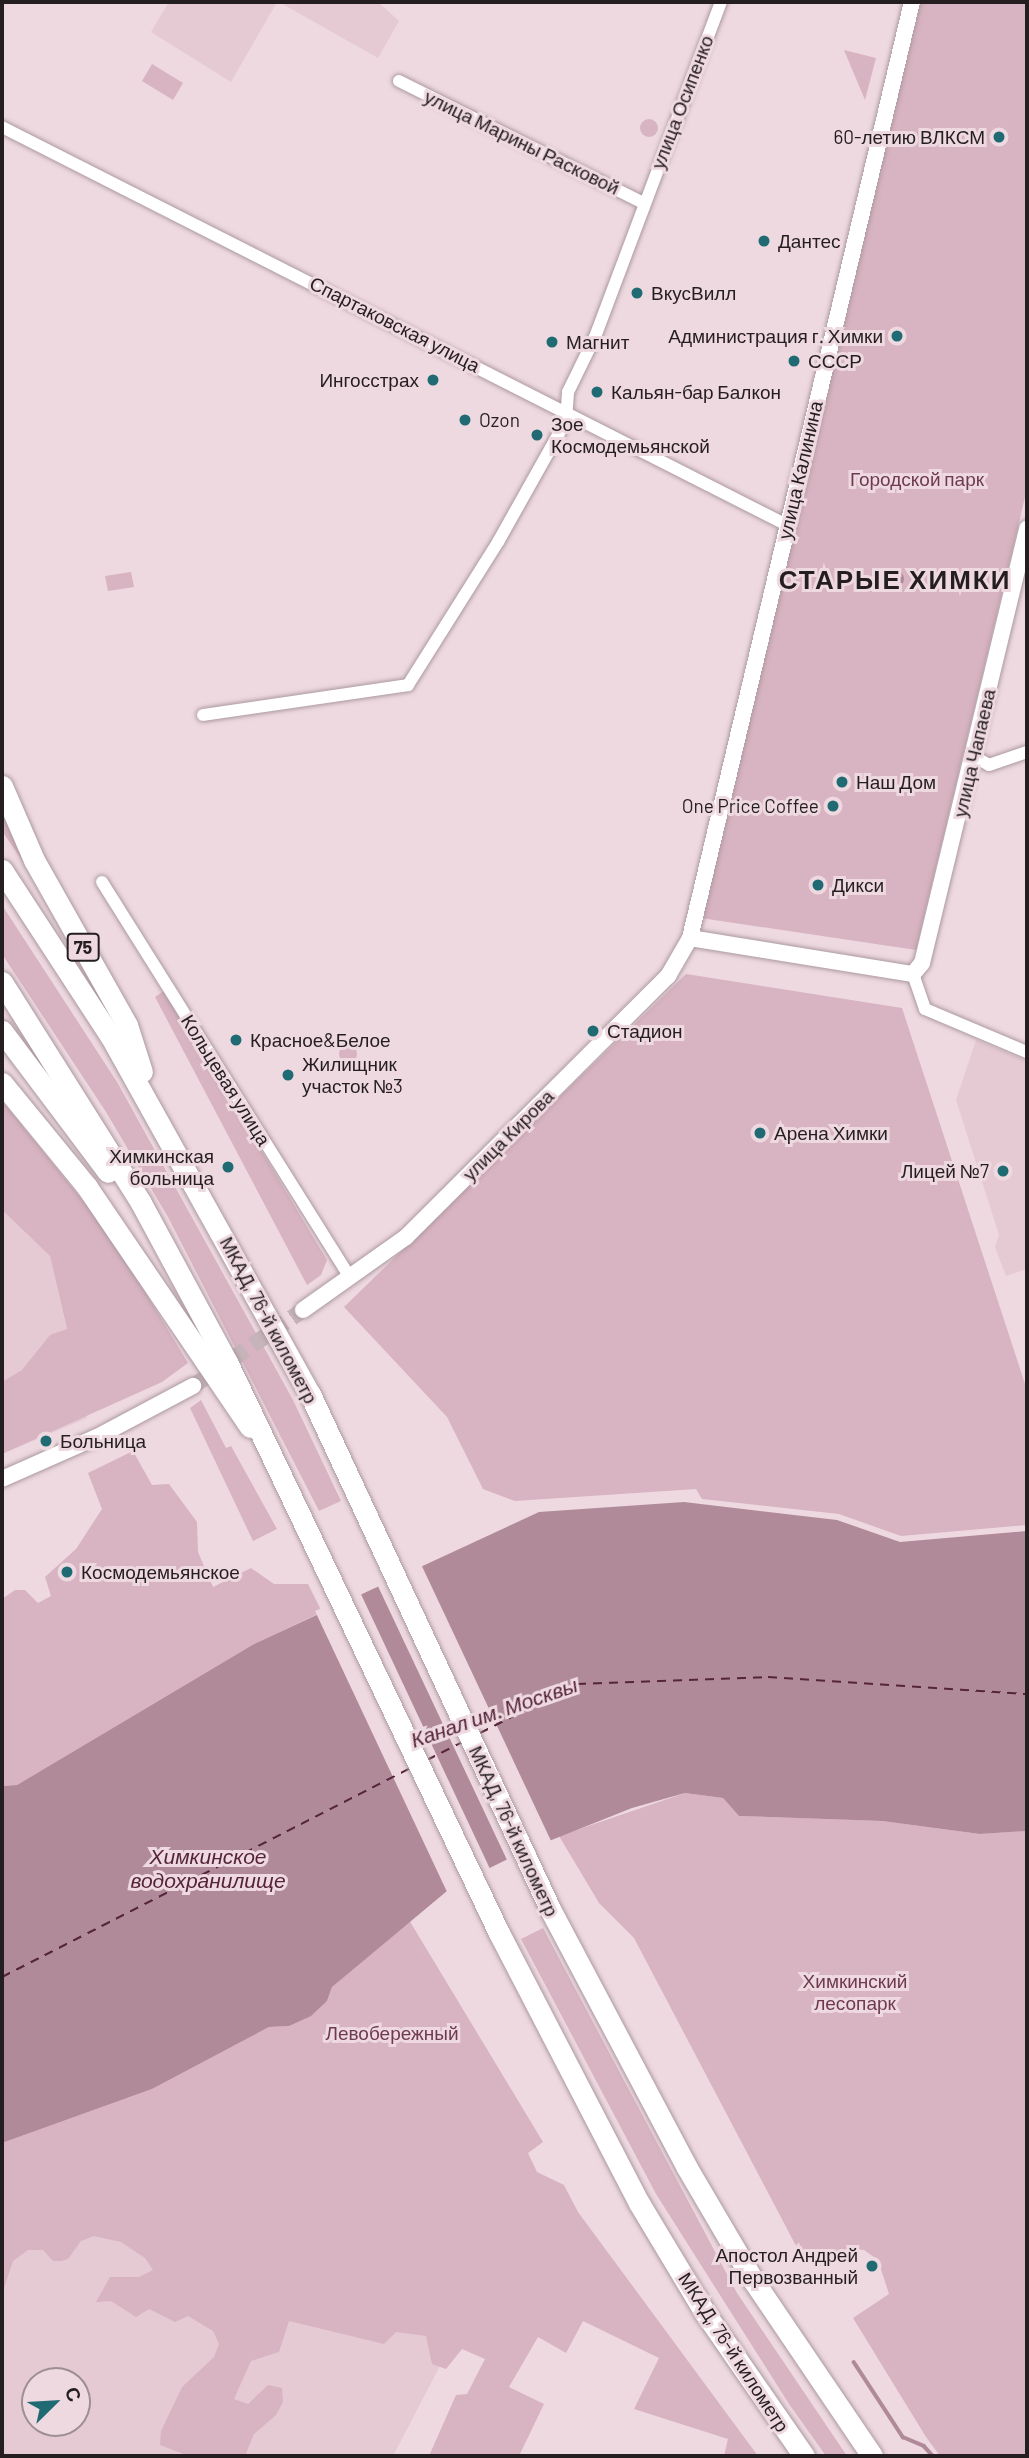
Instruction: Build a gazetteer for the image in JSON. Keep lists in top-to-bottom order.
{
  "streets": {
    "main road": ["75", "МКАД, 76-й километр"],
    "street": [
      "улица Осипенко",
      "улица Марины Расковой",
      "Спартаковская улица",
      "улица Калинина",
      "улица Чапаева",
      "Кольцевая улица",
      "улица Кирова"
    ]
  },
  "crossings": [
    ["улица Осипенко", "улица Марины Расковой"],
    ["улица Осипенко", "Спартаковская улица"],
    ["Спартаковская улица", "улица Калинина"],
    ["улица Калинина", "улица Кирова"],
    ["75", "МКАД, 76-й километр"],
    ["Кольцевая улица", "улица Кирова"]
  ],
  "districts": ["СТАРЫЕ ХИМКИ"],
  "water": ["Канал им. Москвы", "Химкинское водохранилище"],
  "parks": ["Городской парк", "Химкинский лесопарк", "Левобережный"],
  "places": [
    "60-летию ВЛКСМ",
    "Дантес",
    "ВкусВилл",
    "Администрация г. Химки",
    "Магнит",
    "СССР",
    "Ингосстрах",
    "Кальян-бар Балкон",
    "Ozon",
    "Зое Космодемьянской",
    "Наш Дом",
    "One Price Coffee",
    "Дикси",
    "Стадион",
    "Красное&Белое",
    "Жилищник участок №3",
    "Арена Химки",
    "Химкинская больница",
    "Лицей №7",
    "Больница",
    "Космодемьянское",
    "Апостол Андрей Первозванный"
  ],
  "north": "top right"
}
